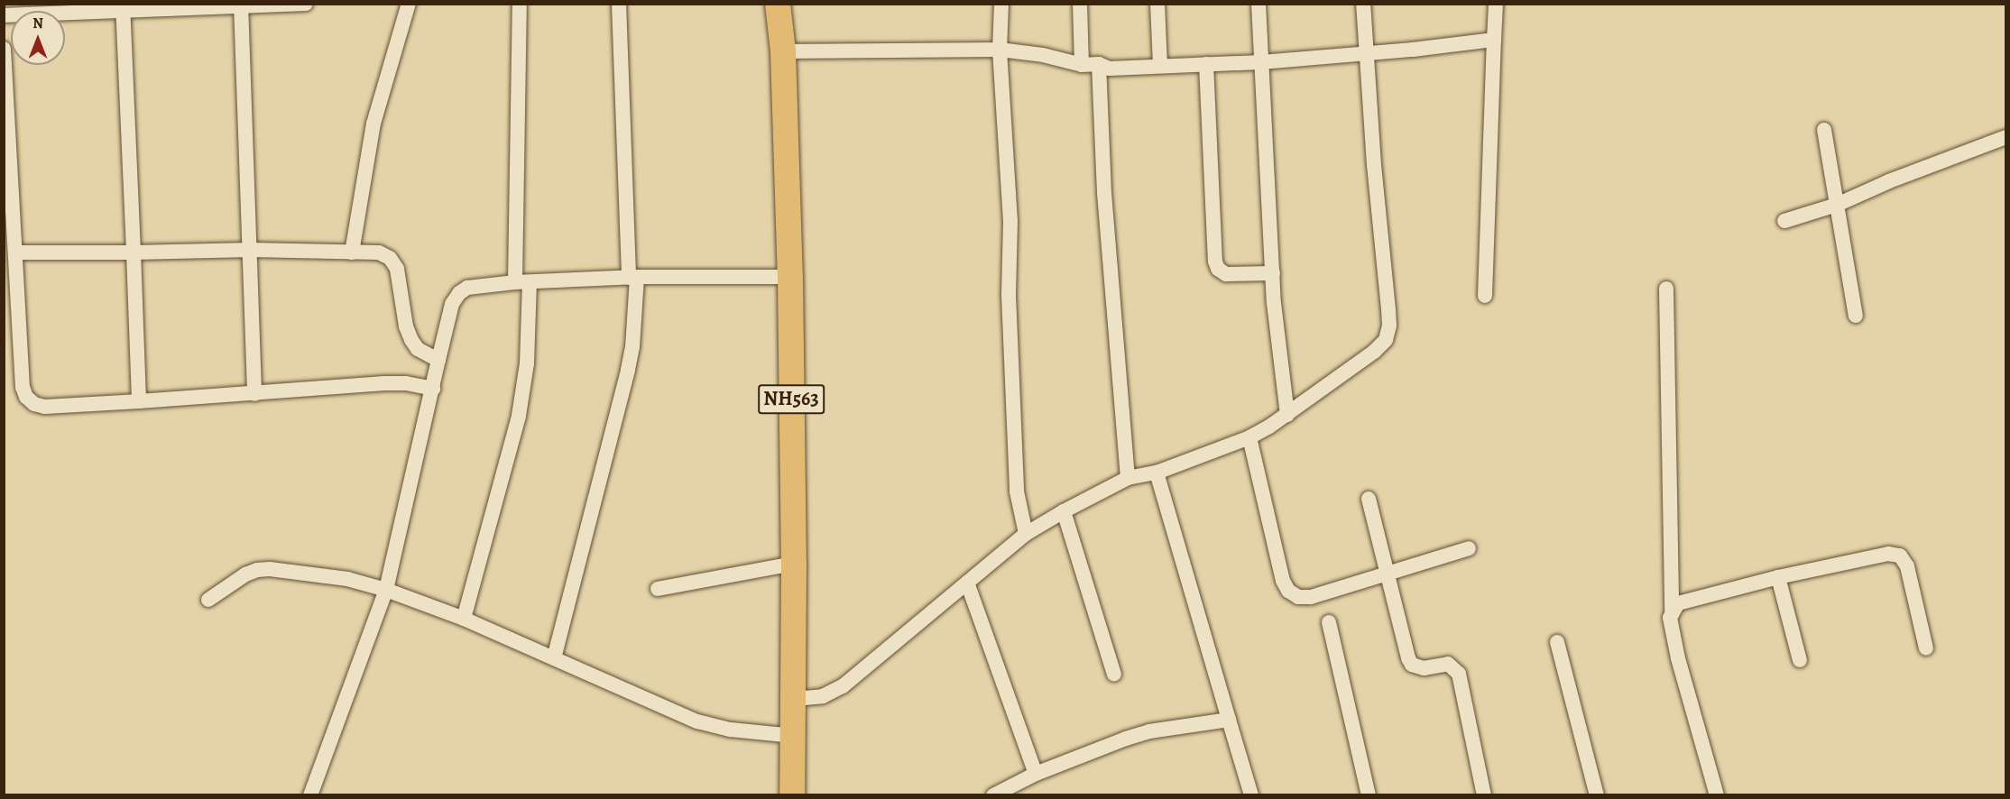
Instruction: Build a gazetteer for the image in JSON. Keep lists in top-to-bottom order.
{
  "streets": {
    "highway": ["NH563"]
  },
  "north": "top"
}
